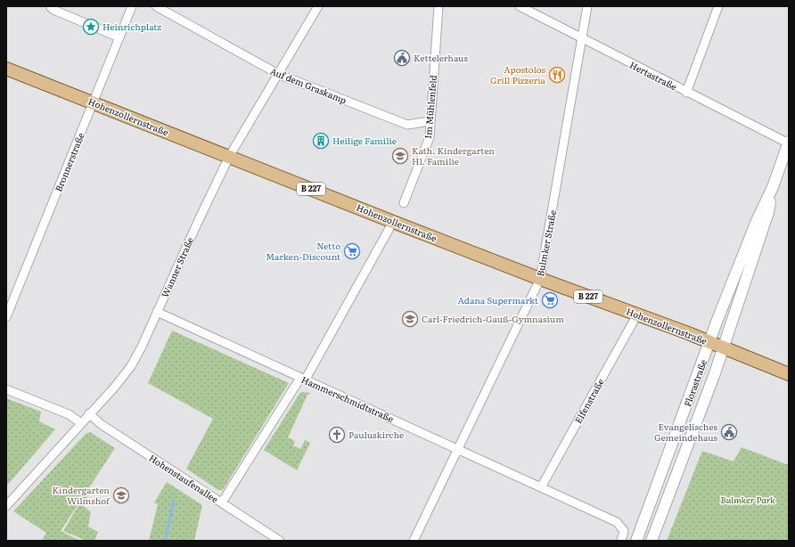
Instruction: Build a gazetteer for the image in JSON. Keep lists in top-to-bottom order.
{
  "streets": {
    "main road": ["Hohenzollernstraße", "B 227", "Florastraße"],
    "street": [
      "Hertastraße",
      "Auf dem Graskamp",
      "Im Mühlenfeld",
      "Bronnerstraße",
      "Bulmker Straße",
      "Wanner Straße",
      "Hammerschmidtstraße",
      "Elfenstraße",
      "Hohenstaufenallee"
    ]
  },
  "crossings": [
    ["Hertastraße", "Bulmker Straße"],
    ["Hertastraße", "Florastraße"],
    ["Auf dem Graskamp", "Im Mühlenfeld"],
    ["Auf dem Graskamp", "Wanner Straße"],
    ["Hohenzollernstraße", "Bronnerstraße"],
    ["Hohenzollernstraße", "Bulmker Straße"],
    ["Hohenzollernstraße", "Wanner Straße"],
    ["Hohenzollernstraße", "Florastraße"],
    ["Hohenzollernstraße", "Elfenstraße"],
    ["Bulmker Straße", "Hammerschmidtstraße"],
    ["Wanner Straße", "Hammerschmidtstraße"],
    ["Wanner Straße", "Hohenstaufenallee"],
    ["Hammerschmidtstraße", "Elfenstraße"]
  ],
  "parks": ["Bulmker Park"],
  "places": {
    "place": ["Heinrichplatz"],
    "public building": ["Kettelerhaus", "Evangelisches Gemeindehaus"],
    "restaurant": ["Apostolos Grill Pizzeria"],
    "building": ["Heilige Familie"],
    "school or university": ["Kath. Kindergarten Hl. Familie", "Carl-Friedrich-Gauß-Gymnasium", "Kindergarten Wilmshof"],
    "supermarket": ["Netto Marken-Discount", "Adana Supermarkt"],
    "church": ["Pauluskirche"]
  }
}
